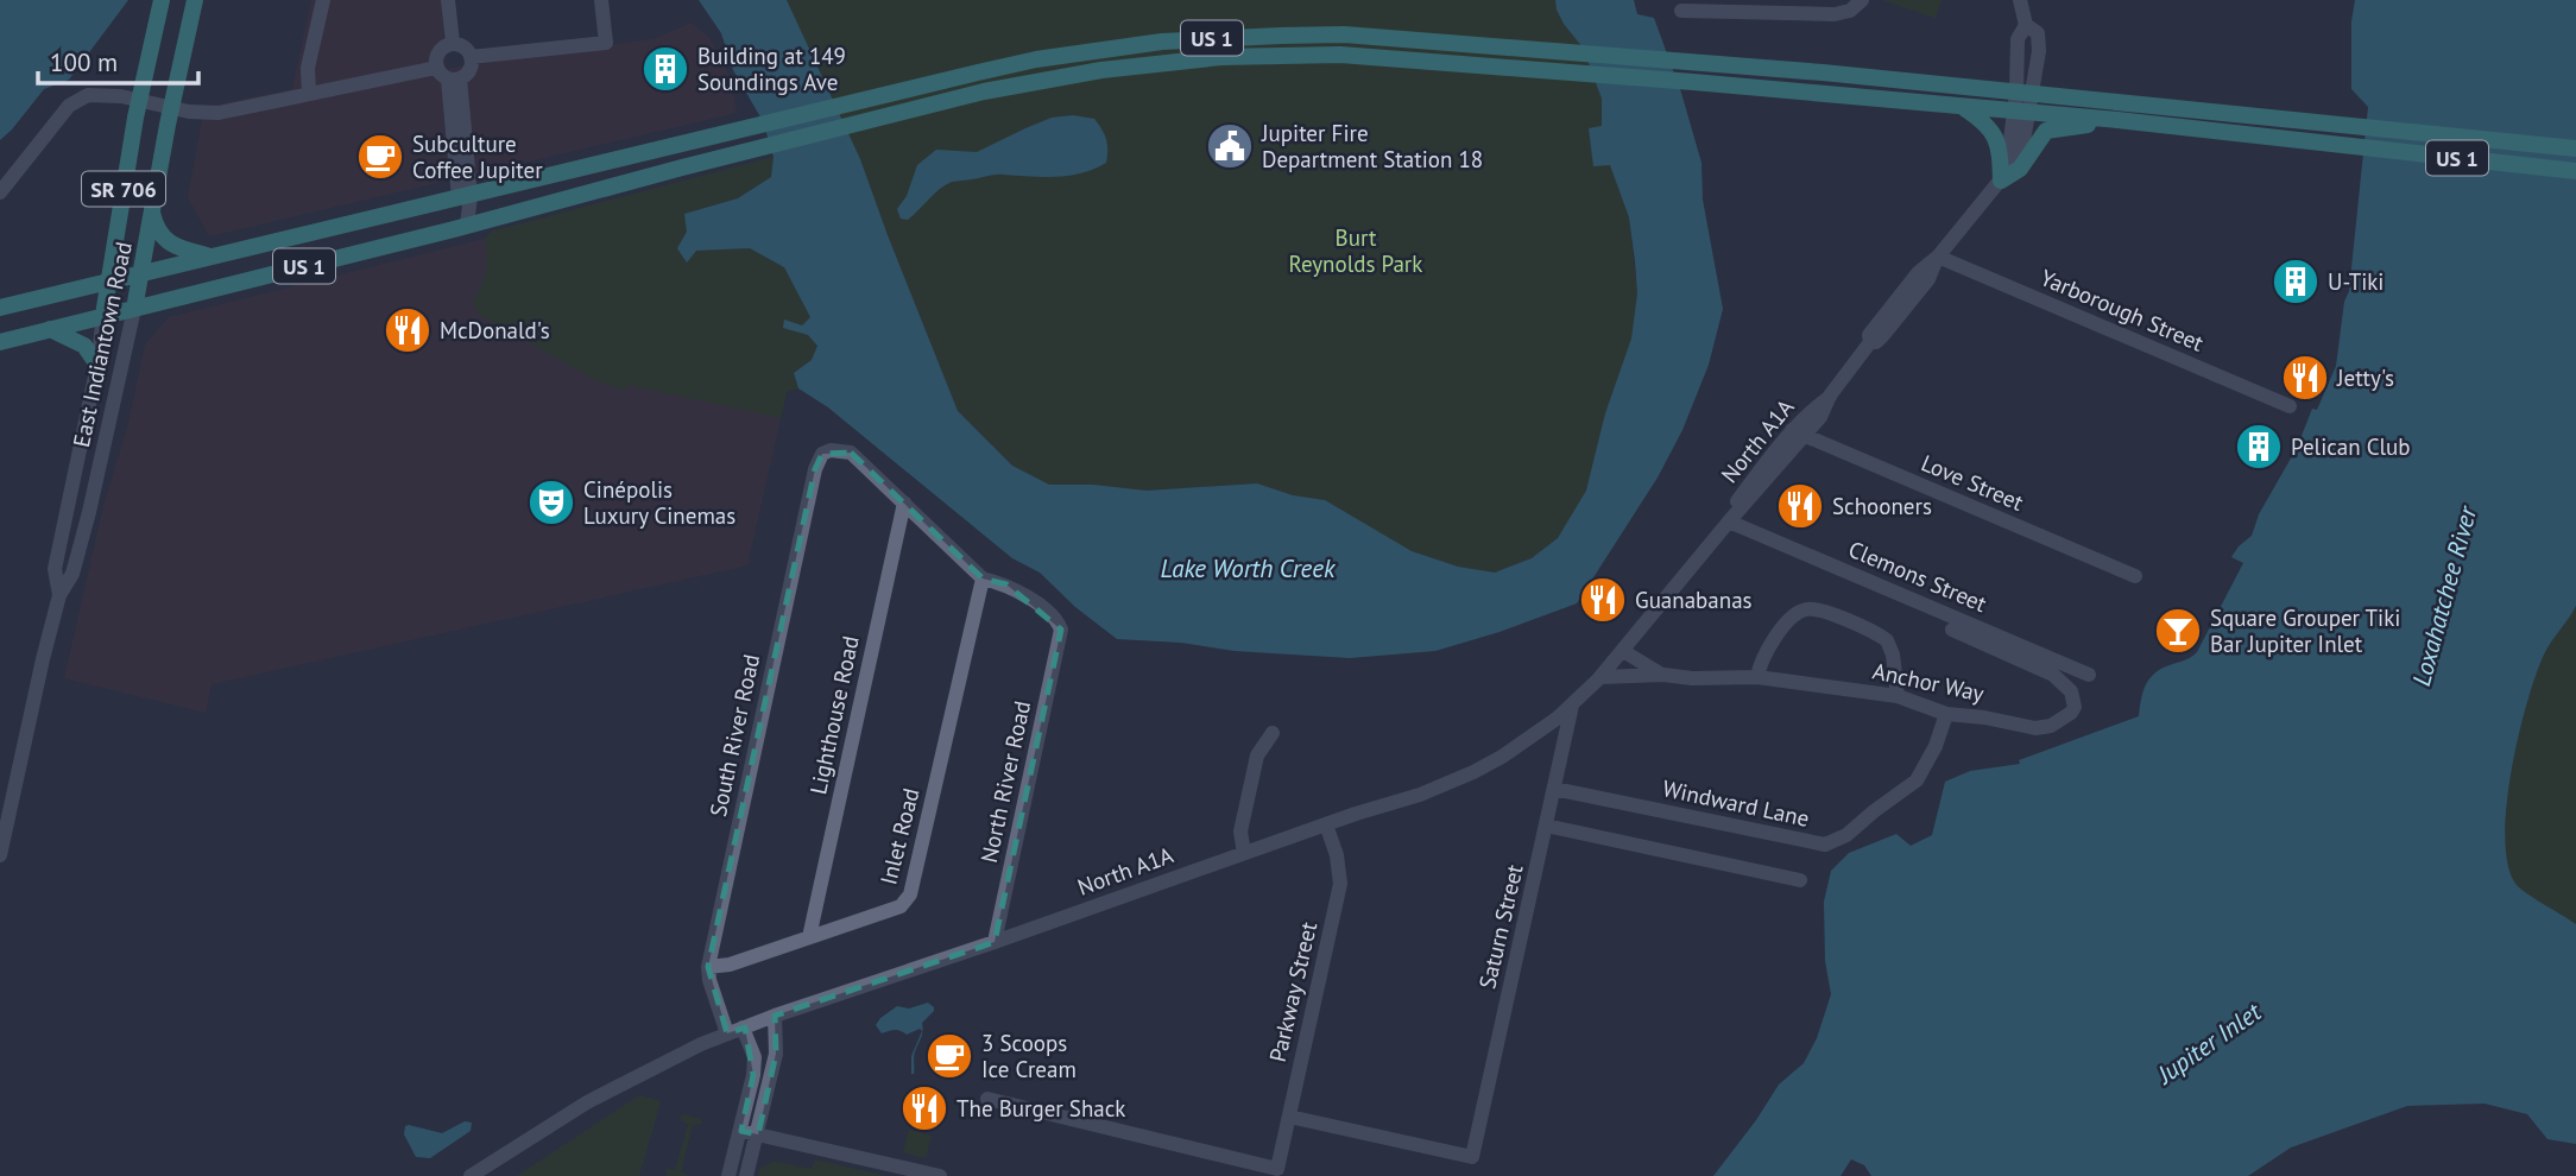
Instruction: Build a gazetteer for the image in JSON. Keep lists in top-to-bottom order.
{
  "streets": {
    "main road": ["US 1", "SR 706", "East Indiantown Road"],
    "street": [
      "Yarborough Street",
      "North A1A",
      "Love Street",
      "Clemons Street",
      "Anchor Way",
      "Lighthouse Road",
      "South River Road",
      "North River Road",
      "Windward Lane",
      "Inlet Road",
      "Saturn Street",
      "Parkway Street"
    ]
  },
  "crossings": [
    ["US 1", "East Indiantown Road"],
    ["US 1", "North A1A"],
    ["Yarborough Street", "North A1A"],
    ["North A1A", "Love Street"],
    ["North A1A", "Clemons Street"],
    ["North A1A", "Anchor Way"],
    ["North A1A", "South River Road"],
    ["North A1A", "North River Road"],
    ["North A1A", "Saturn Street"],
    ["North A1A", "Parkway Street"],
    ["Anchor Way", "Windward Lane"],
    ["Lighthouse Road", "South River Road"],
    ["Lighthouse Road", "Inlet Road"],
    ["South River Road", "Inlet Road"],
    ["North River Road", "Inlet Road"],
    ["Windward Lane", "Saturn Street"],
    ["Saturn Street", "Parkway Street"]
  ],
  "water": ["Lake Worth Creek", "Loxahatchee River", "Jupiter Inlet"],
  "parks": ["Burt Reynolds Park"],
  "places": {
    "building": ["Building at 149 Soundings Ave", "U-Tiki", "Pelican Club"],
    "public building": ["Jupiter Fire Department Station 18"],
    "cafe": ["Subculture Coffee Jupiter", "3 Scoops Ice Cream"],
    "restaurant": [
      "McDonald's",
      "Jetty's",
      "Schooners",
      "Guanabanas",
      "The Burger Shack"
    ],
    "theatre": ["Cinépolis Luxury Cinemas"],
    "bar": ["Square Grouper Tiki Bar Jupiter Inlet"]
  },
  "scale_bar": "100 m"
}
